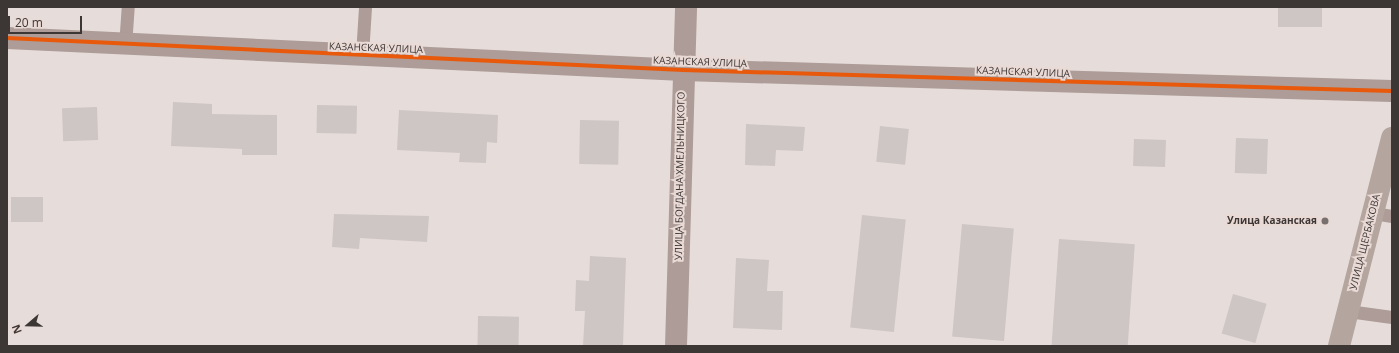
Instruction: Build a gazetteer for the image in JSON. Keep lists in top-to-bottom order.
{
  "streets": {
    "main road": ["УЛИЦА ЩЕРБАКОВА"],
    "street": ["КАЗАНСКАЯ УЛИЦА", "УЛИЦА БОГДАНА ХМЕЛЬНИЦКОГО"]
  },
  "crossings": [
    ["КАЗАНСКАЯ УЛИЦА", "УЛИЦА БОГДАНА ХМЕЛЬНИЦКОГО"]
  ],
  "places": ["Улица Казанская"],
  "scale_bar": "20 m",
  "north": "left"
}
